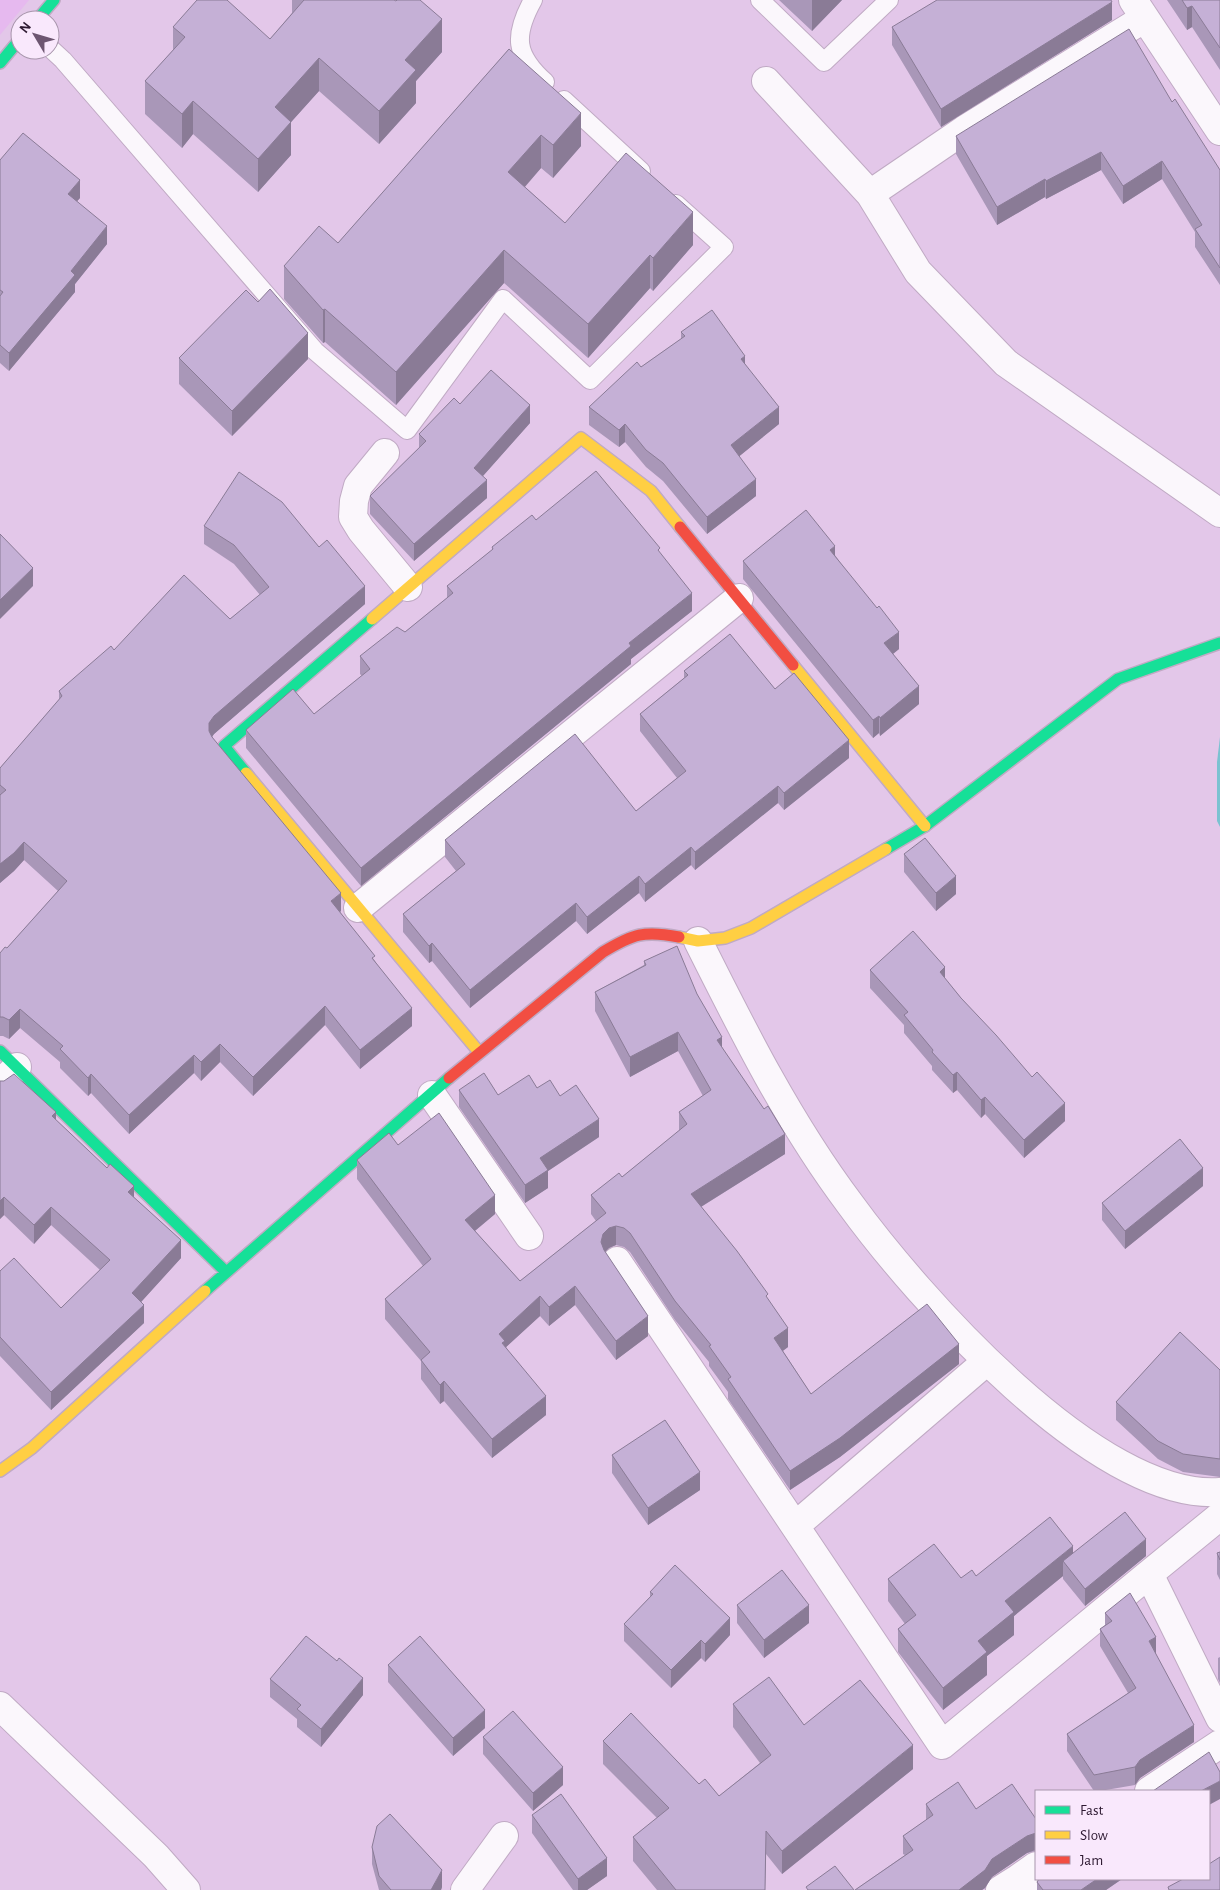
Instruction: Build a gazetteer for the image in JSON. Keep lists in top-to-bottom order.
{
  "legend": ["Fast", "Slow", "Jam"],
  "north": "top left"
}
